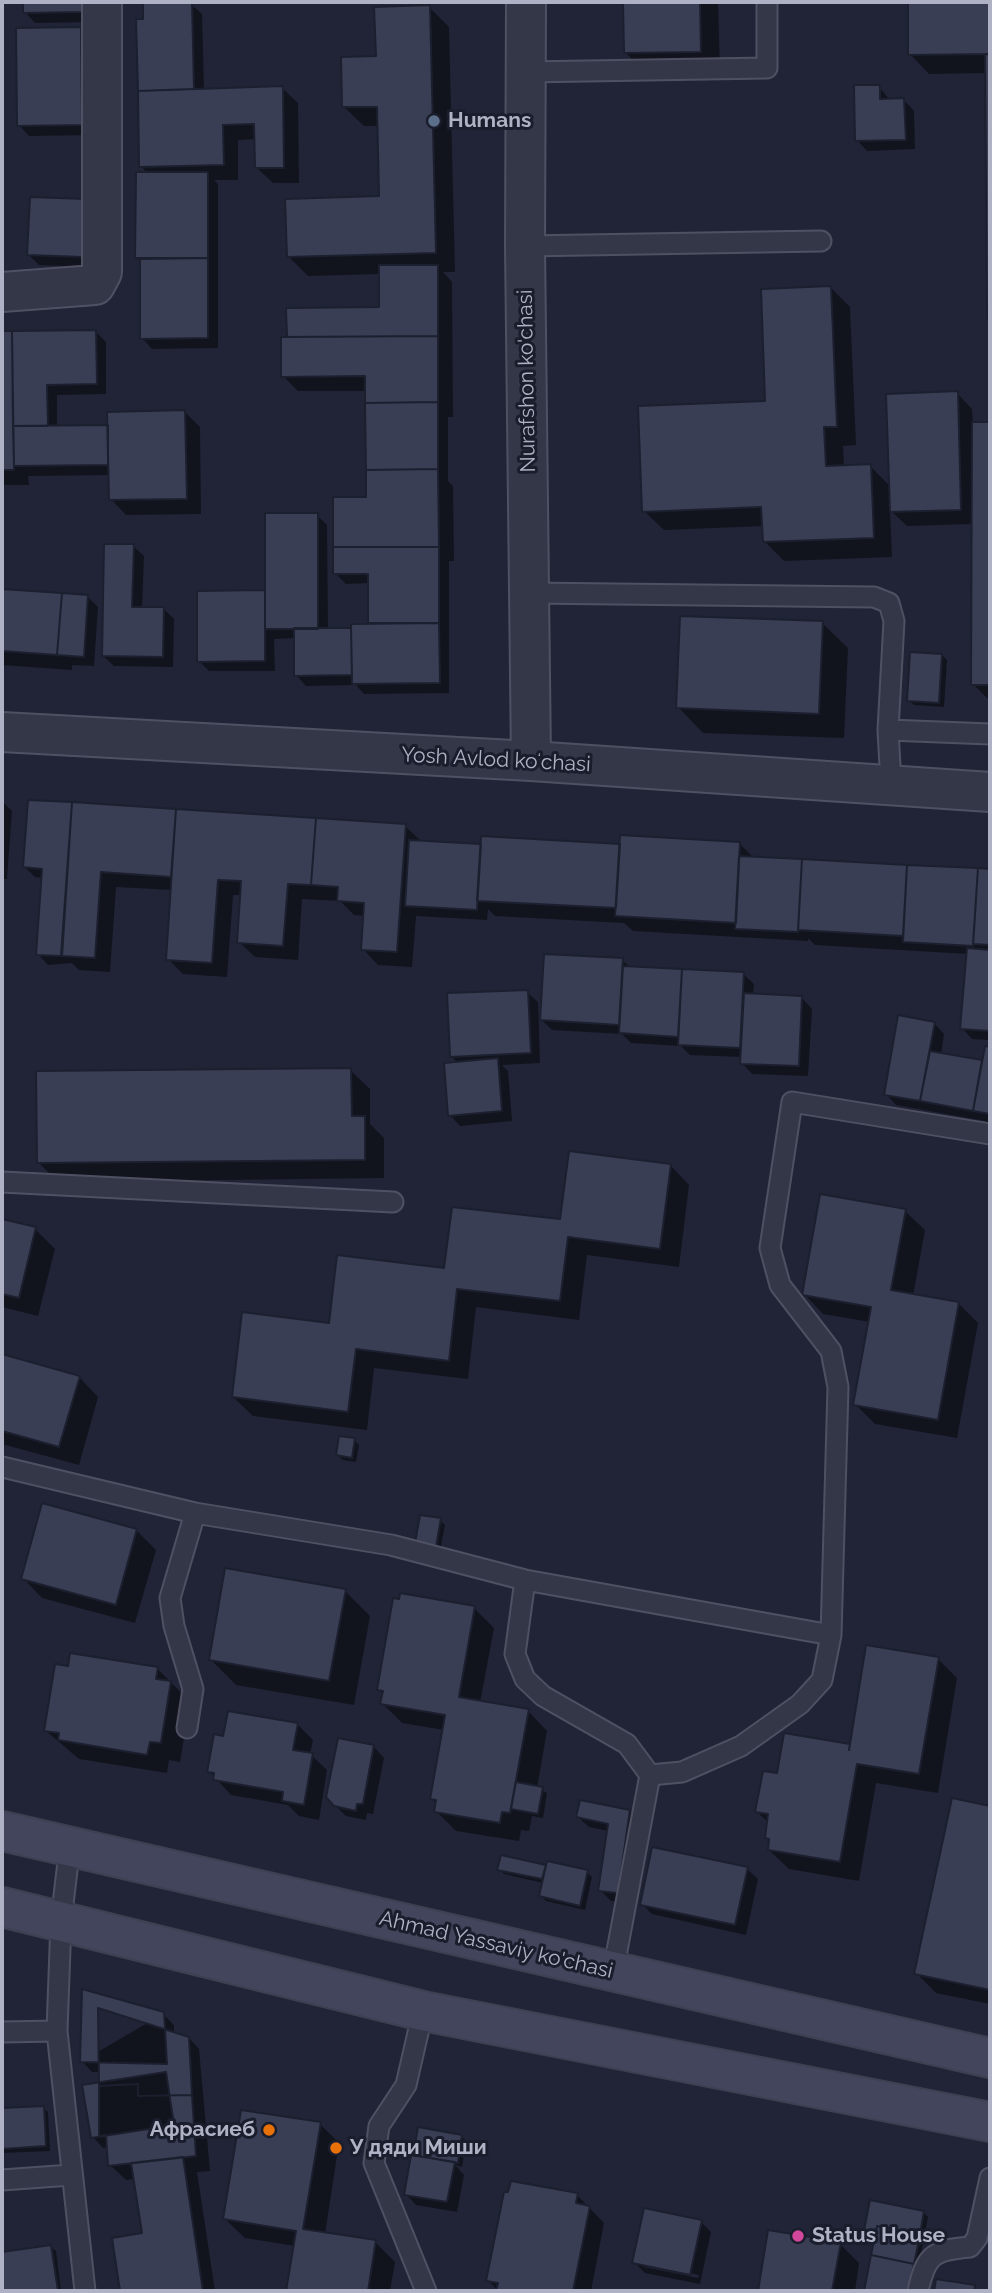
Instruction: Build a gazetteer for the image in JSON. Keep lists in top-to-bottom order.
{
  "streets": {
    "main road": ["Ahmad Yassaviy ko'chasi"],
    "street": ["Nurafshon ko'chasi", "Yosh Avlod koʻchasi"]
  },
  "crossings": [
    ["Nurafshon ko'chasi", "Yosh Avlod koʻchasi"]
  ],
  "places": [
    "Humans",
    "Афрасиеб",
    "У дяди Миши",
    "Status House"
  ]
}
